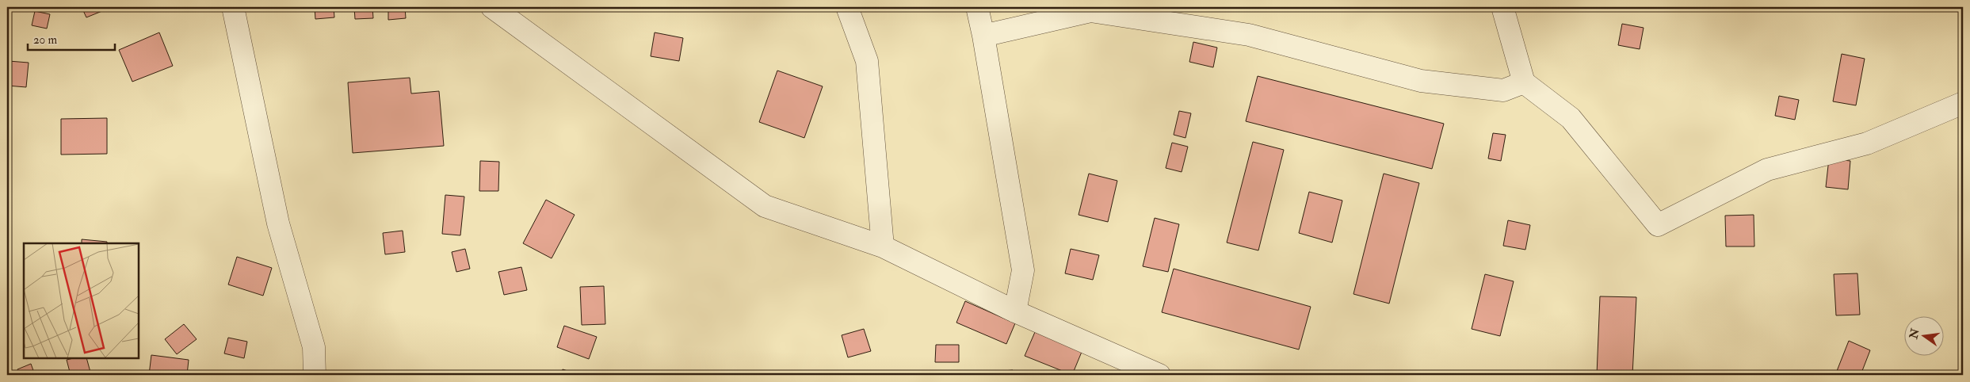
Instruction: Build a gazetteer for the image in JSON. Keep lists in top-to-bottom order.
{
  "scale_bar": "20 m",
  "north": "left"
}
